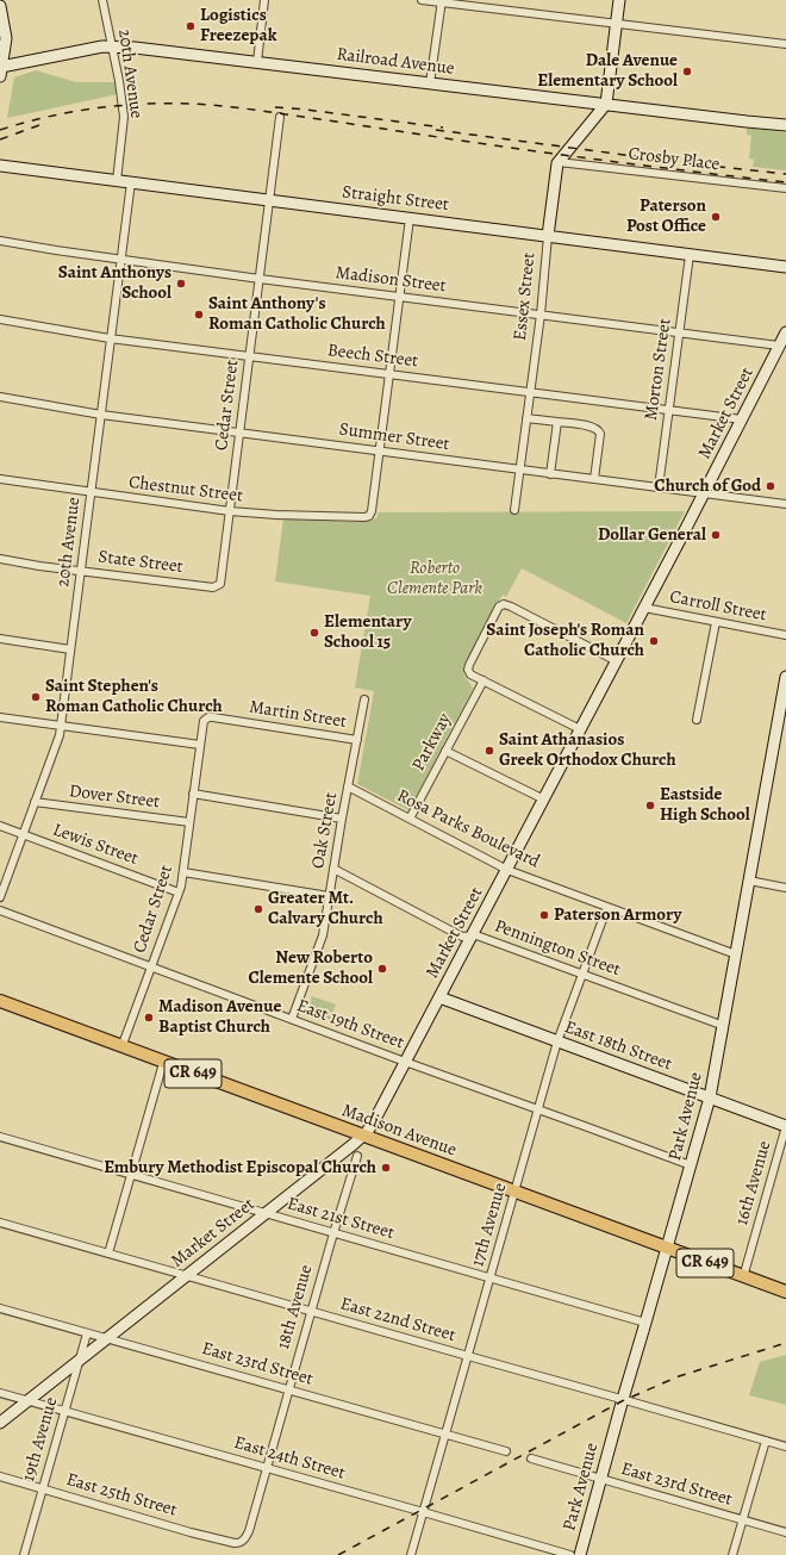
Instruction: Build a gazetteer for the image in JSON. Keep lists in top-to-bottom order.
{
  "streets": {
    "main road": [
      "Railroad Avenue",
      "Straight Street",
      "Essex Street",
      "Market Street",
      "East 18th Street",
      "CR 649",
      "Park Avenue",
      "Madison Avenue"
    ],
    "street": [
      "20th Avenue",
      "Crosby Place",
      "Madison Street",
      "Beech Street",
      "Morton Street",
      "Cedar Street",
      "Summer Street",
      "Chestnut Street",
      "State Street",
      "Carroll Street",
      "Martin Street",
      "Parkway",
      "Dover Street",
      "Rosa Parks Boulevard",
      "Oak Street",
      "Lewis Street",
      "Pennington Street",
      "East 19th Street",
      "16th Avenue",
      "East 21st Street",
      "17th Avenue",
      "18th Avenue",
      "East 22nd Street",
      "East 23rd Street",
      "19th Avenue",
      "East 24th Street",
      "East 25th Street"
    ]
  },
  "crossings": [
    ["Railroad Avenue", "20th Avenue"],
    ["20th Avenue", "Straight Street"],
    ["20th Avenue", "Madison Street"],
    ["20th Avenue", "Beech Street"],
    ["20th Avenue", "Summer Street"],
    ["20th Avenue", "Chestnut Street"],
    ["20th Avenue", "State Street"],
    ["20th Avenue", "Dover Street"],
    ["20th Avenue", "Lewis Street"],
    ["Crosby Place", "Essex Street"],
    ["Straight Street", "Essex Street"],
    ["Straight Street", "Morton Street"],
    ["Straight Street", "Cedar Street"],
    ["Madison Street", "Essex Street"],
    ["Madison Street", "Morton Street"],
    ["Madison Street", "Cedar Street"],
    ["Madison Street", "Market Street"],
    ["Essex Street", "Beech Street"],
    ["Essex Street", "Summer Street"],
    ["Beech Street", "Morton Street"],
    ["Beech Street", "Cedar Street"],
    ["Beech Street", "Market Street"],
    ["Morton Street", "Summer Street"],
    ["Cedar Street", "Summer Street"],
    ["Cedar Street", "Chestnut Street"],
    ["Cedar Street", "State Street"],
    ["Cedar Street", "Martin Street"],
    ["Cedar Street", "Dover Street"],
    ["Cedar Street", "Lewis Street"],
    ["Cedar Street", "East 19th Street"],
    ["Cedar Street", "Madison Avenue"],
    ["Market Street", "Summer Street"],
    ["Market Street", "Carroll Street"],
    ["Market Street", "Rosa Parks Boulevard"],
    ["Market Street", "Pennington Street"],
    ["Market Street", "East 19th Street"],
    ["Market Street", "East 18th Street"],
    ["Market Street", "Madison Avenue"],
    ["Market Street", "East 21st Street"],
    ["Market Street", "East 22nd Street"],
    ["Market Street", "East 23rd Street"],
    ["Market Street", "19th Avenue"],
    ["Market Street", "East 24th Street"],
    ["Summer Street", "Chestnut Street"],
    ["Martin Street", "Oak Street"],
    ["Parkway", "Rosa Parks Boulevard"],
    ["Rosa Parks Boulevard", "Oak Street"],
    ["Rosa Parks Boulevard", "Park Avenue"],
    ["Rosa Parks Boulevard", "17th Avenue"],
    ["Oak Street", "Pennington Street"],
    ["Oak Street", "East 19th Street"],
    ["Pennington Street", "Park Avenue"],
    ["Pennington Street", "17th Avenue"],
    ["East 19th Street", "Park Avenue"],
    ["East 19th Street", "17th Avenue"],
    ["East 18th Street", "Park Avenue"],
    ["East 18th Street", "16th Avenue"],
    ["East 18th Street", "17th Avenue"],
    ["Park Avenue", "Madison Avenue"],
    ["Park Avenue", "East 21st Street"],
    ["Park Avenue", "East 22nd Street"],
    ["Park Avenue", "East 23rd Street"],
    ["Madison Avenue", "16th Avenue"],
    ["Madison Avenue", "17th Avenue"],
    ["East 21st Street", "17th Avenue"],
    ["East 21st Street", "18th Avenue"],
    ["17th Avenue", "East 22nd Street"],
    ["17th Avenue", "East 23rd Street"],
    ["17th Avenue", "East 24th Street"],
    ["18th Avenue", "East 22nd Street"],
    ["18th Avenue", "East 23rd Street"],
    ["18th Avenue", "East 24th Street"],
    ["18th Avenue", "East 25th Street"],
    ["East 23rd Street", "19th Avenue"],
    ["19th Avenue", "East 24th Street"],
    ["19th Avenue", "East 25th Street"]
  ],
  "parks": ["Roberto Clemente Park"],
  "places": [
    "Logistics Freezepak",
    "Dale Avenue Elementary School",
    "Paterson Post Office",
    "Saint Anthonys School",
    "Saint Anthony's Roman Catholic Church",
    "Church of God",
    "Dollar General",
    "Elementary School 15",
    "Saint Joseph's Roman Catholic Church",
    "Saint Stephen's Roman Catholic Church",
    "Saint Athanasios Greek Orthodox Church",
    "Eastside High School",
    "Greater Mt. Calvary Church",
    "Paterson Armory",
    "New Roberto Clemente School",
    "Madison Avenue Baptist Church",
    "Embury Methodist Episcopal Church"
  ]
}
